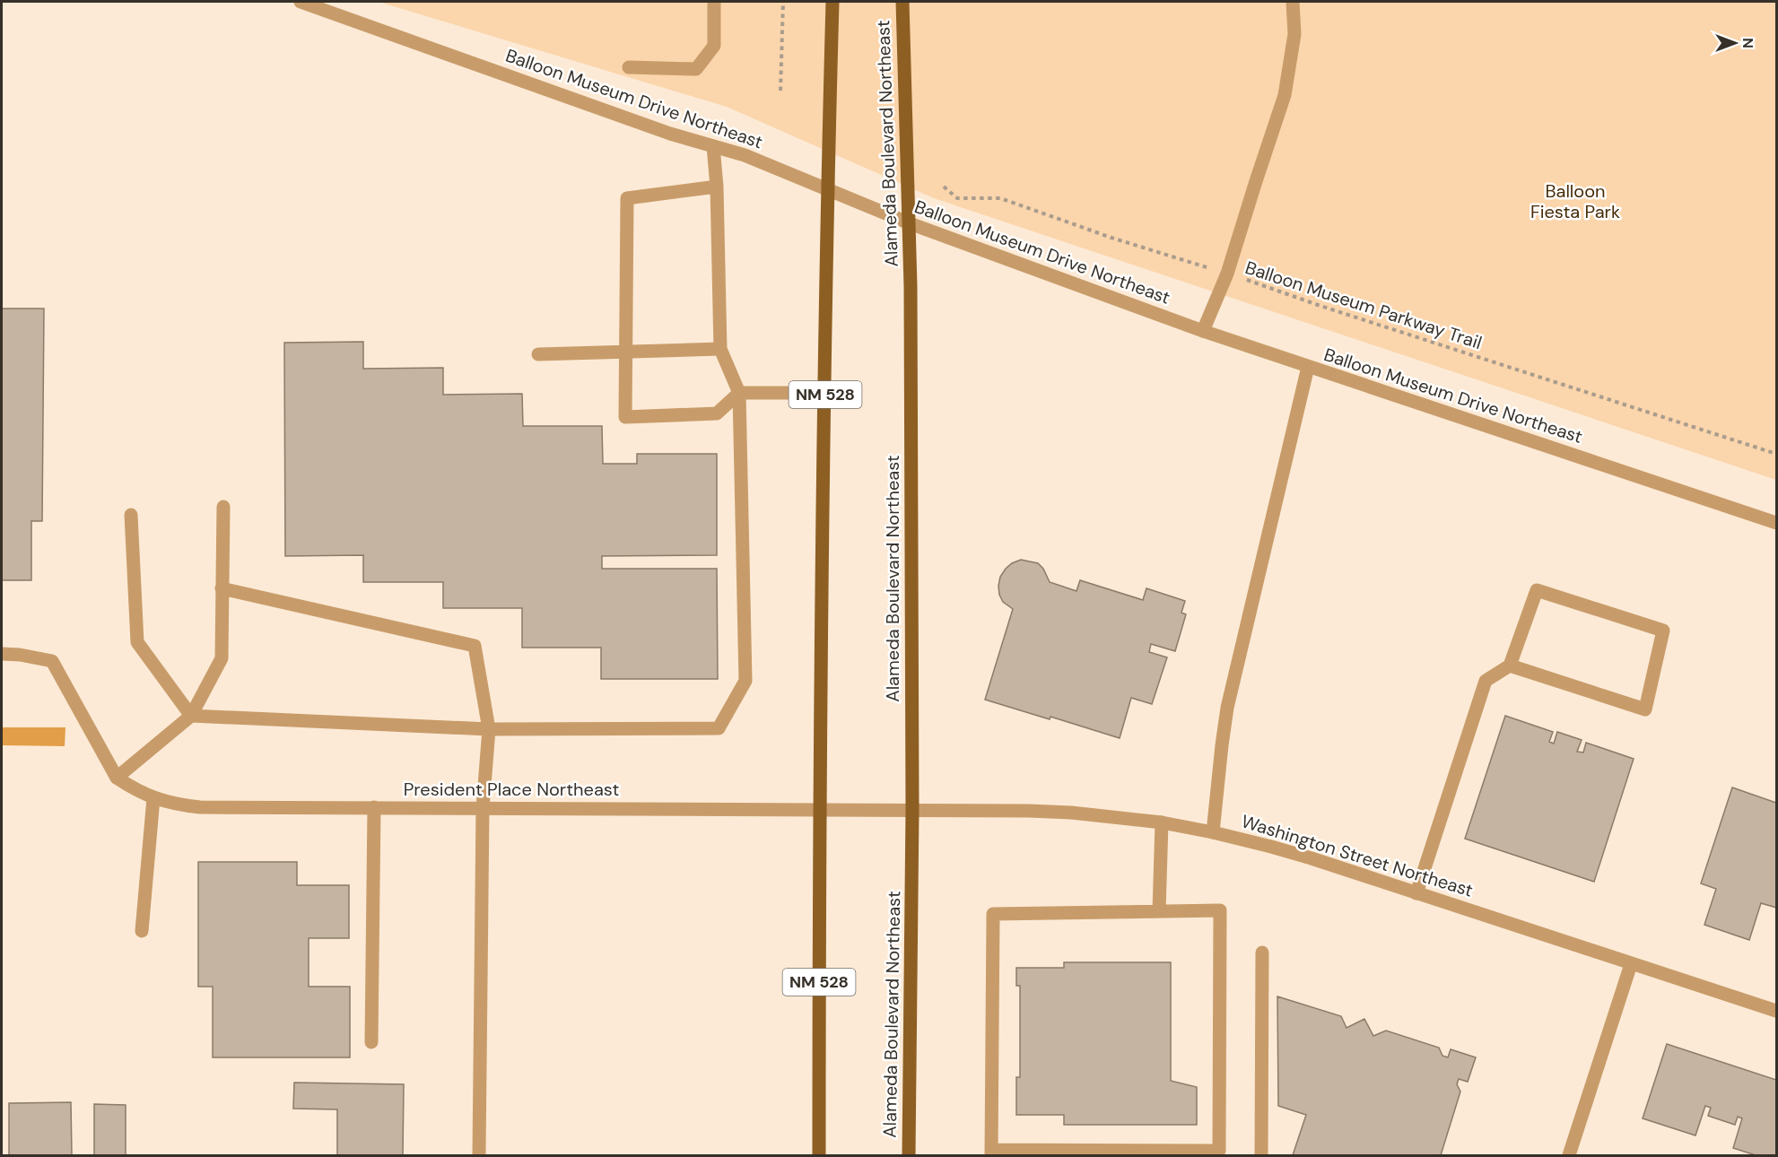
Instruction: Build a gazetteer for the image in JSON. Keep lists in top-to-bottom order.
{
  "streets": {
    "main road": ["Alameda Boulevard Northeast", "NM 528"],
    "street": ["Balloon Museum Drive Northeast", "President Place Northeast", "Washington Street Northeast"],
    "path": ["Balloon Museum Parkway Trail"]
  },
  "crossings": [
    ["Balloon Museum Drive Northeast", "Alameda Boulevard Northeast"],
    ["Balloon Museum Drive Northeast", "NM 528"],
    ["Alameda Boulevard Northeast", "President Place Northeast"],
    ["Alameda Boulevard Northeast", "Washington Street Northeast"],
    ["NM 528", "President Place Northeast"],
    ["President Place Northeast", "Washington Street Northeast"]
  ],
  "parks": ["Balloon Fiesta Park"],
  "north": "right"
}
